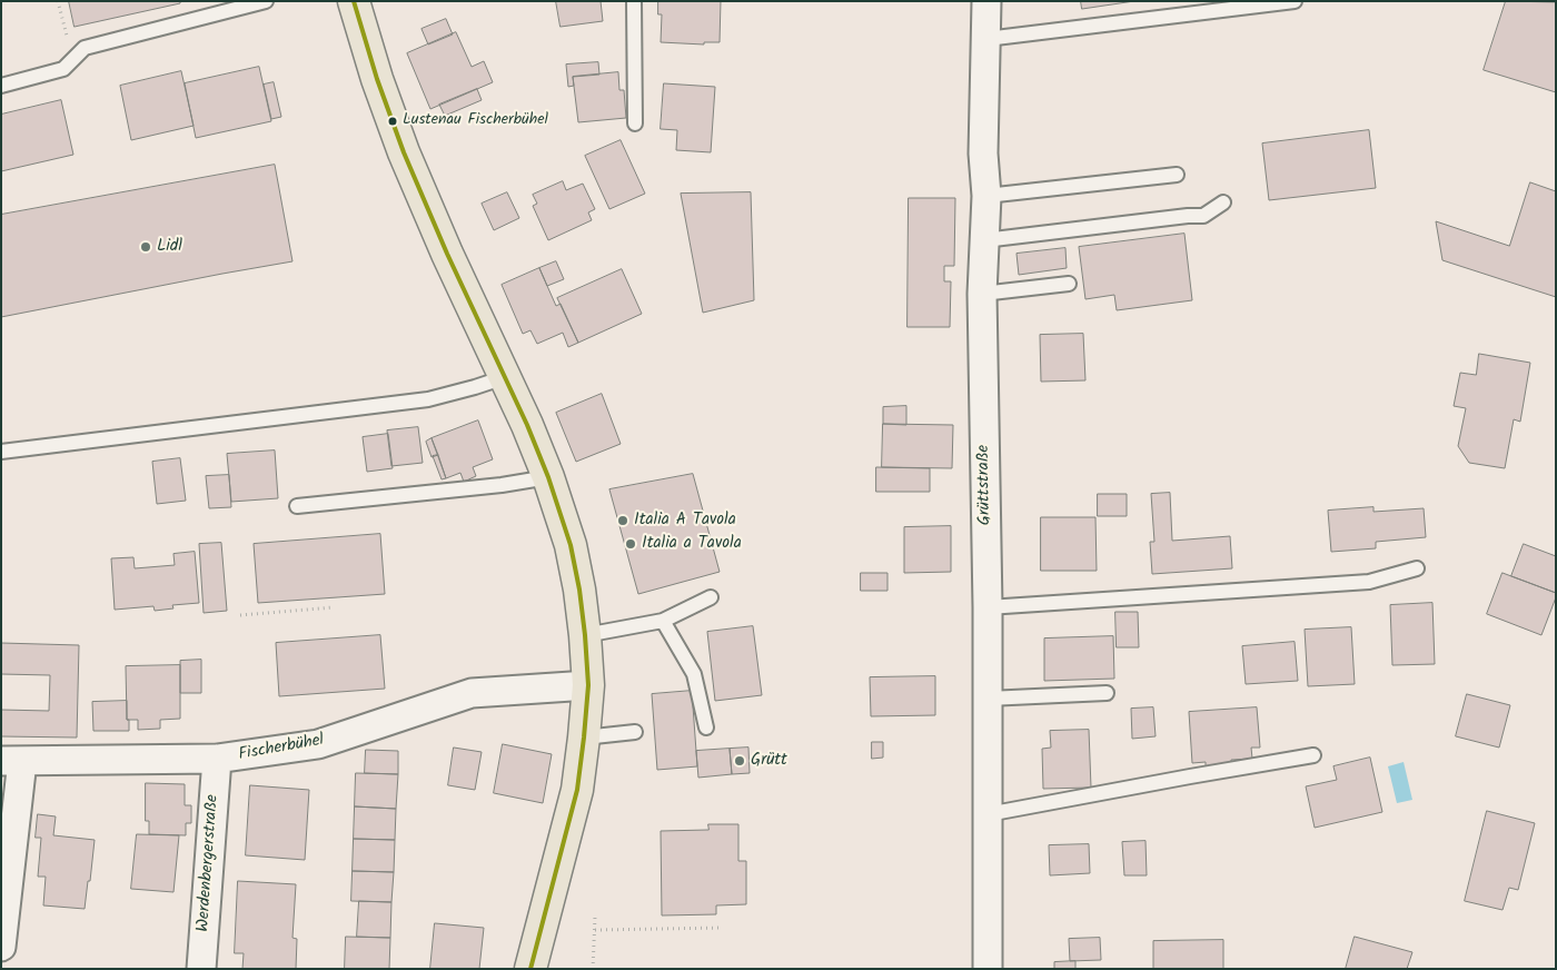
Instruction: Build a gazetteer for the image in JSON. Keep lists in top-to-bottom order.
{
  "streets": {
    "street": ["Grüttstraße", "Fischerbühel", "Werdenbergerstraße"]
  },
  "crossings": [
    ["Fischerbühel", "Werdenbergerstraße"]
  ],
  "places": [
    "Lustenau Fischerbühel",
    "Lidl",
    "Italia A Tavola",
    "Italia a Tavola",
    "Grütt"
  ]
}
